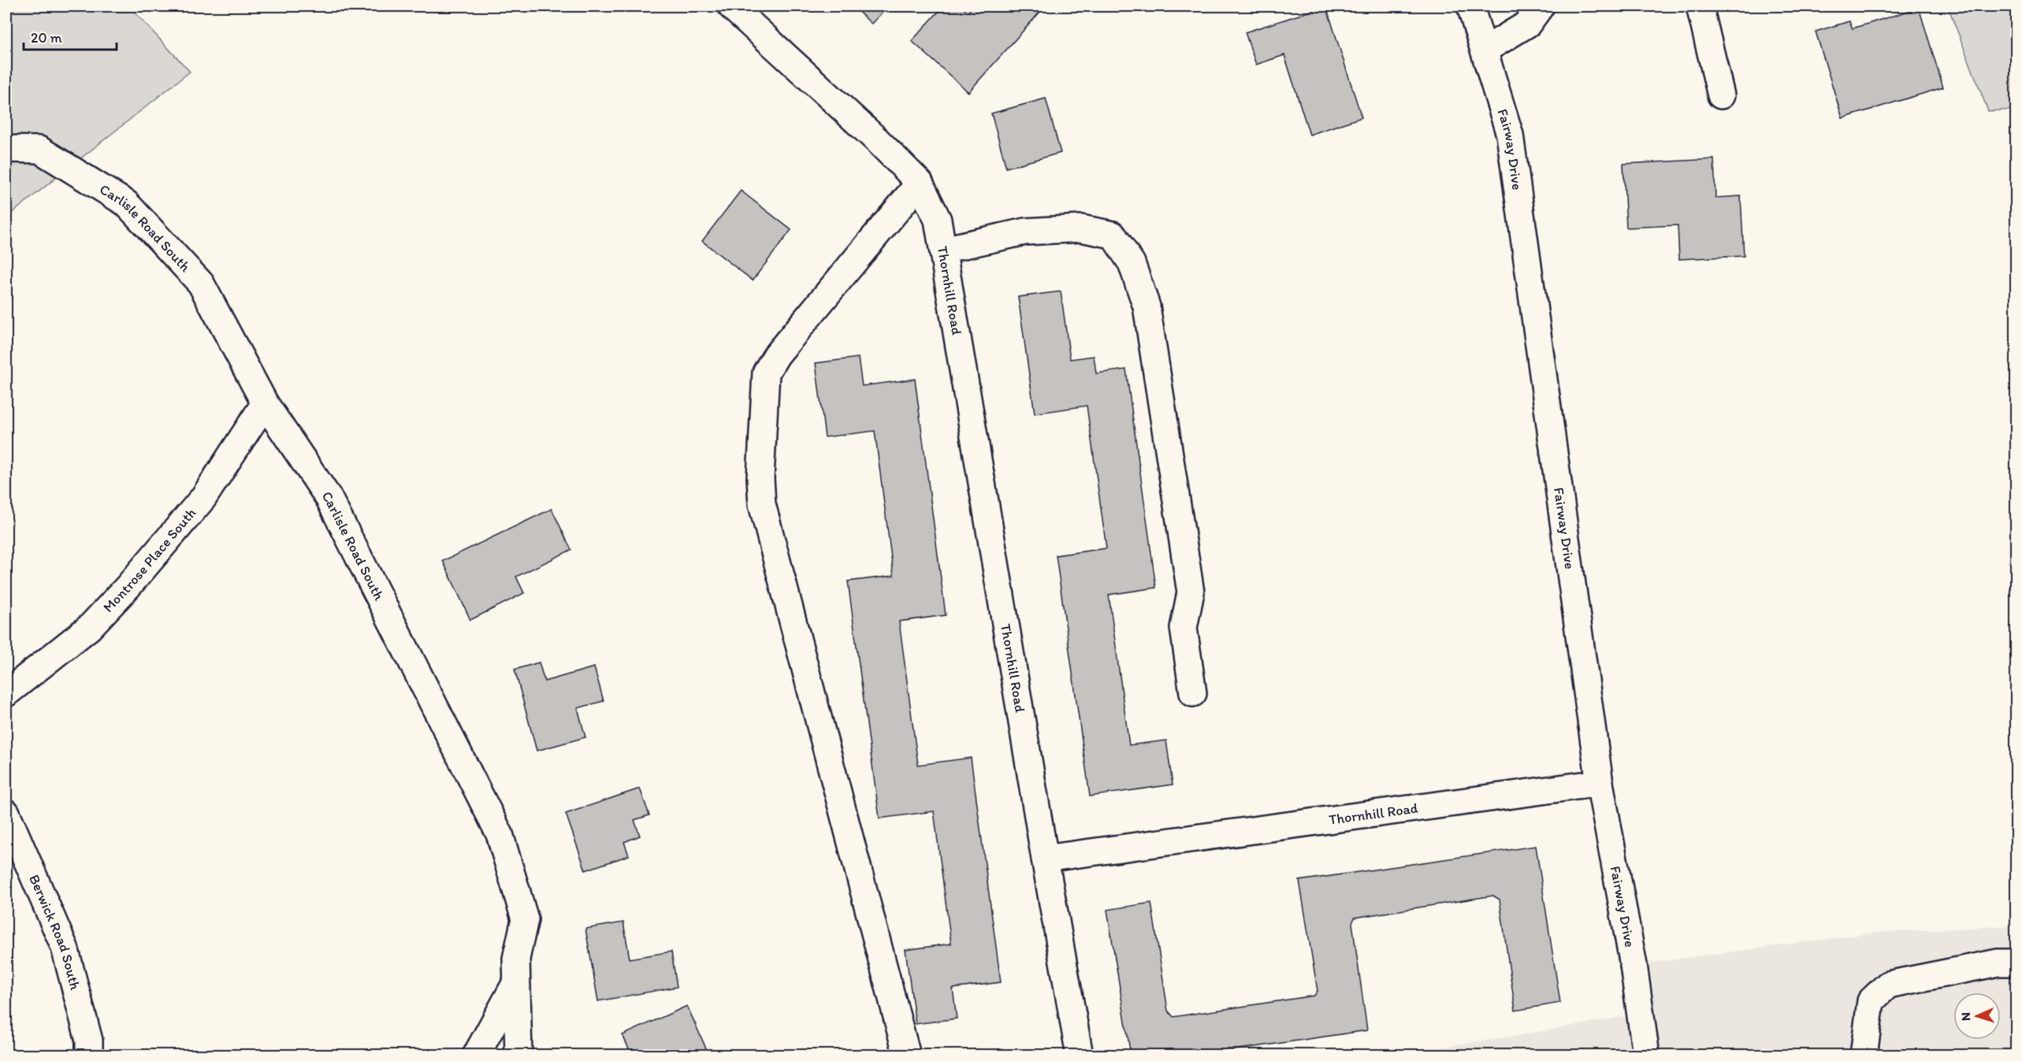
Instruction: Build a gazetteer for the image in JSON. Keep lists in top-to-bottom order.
{
  "streets": {
    "street": [
      "Fairway Drive",
      "Carlisle Road South",
      "Thornhill Road",
      "Montrose Place South",
      "Berwick Road South"
    ]
  },
  "crossings": [
    ["Fairway Drive", "Thornhill Road"],
    ["Carlisle Road South", "Montrose Place South"]
  ],
  "scale_bar": "20 m",
  "north": "left"
}
